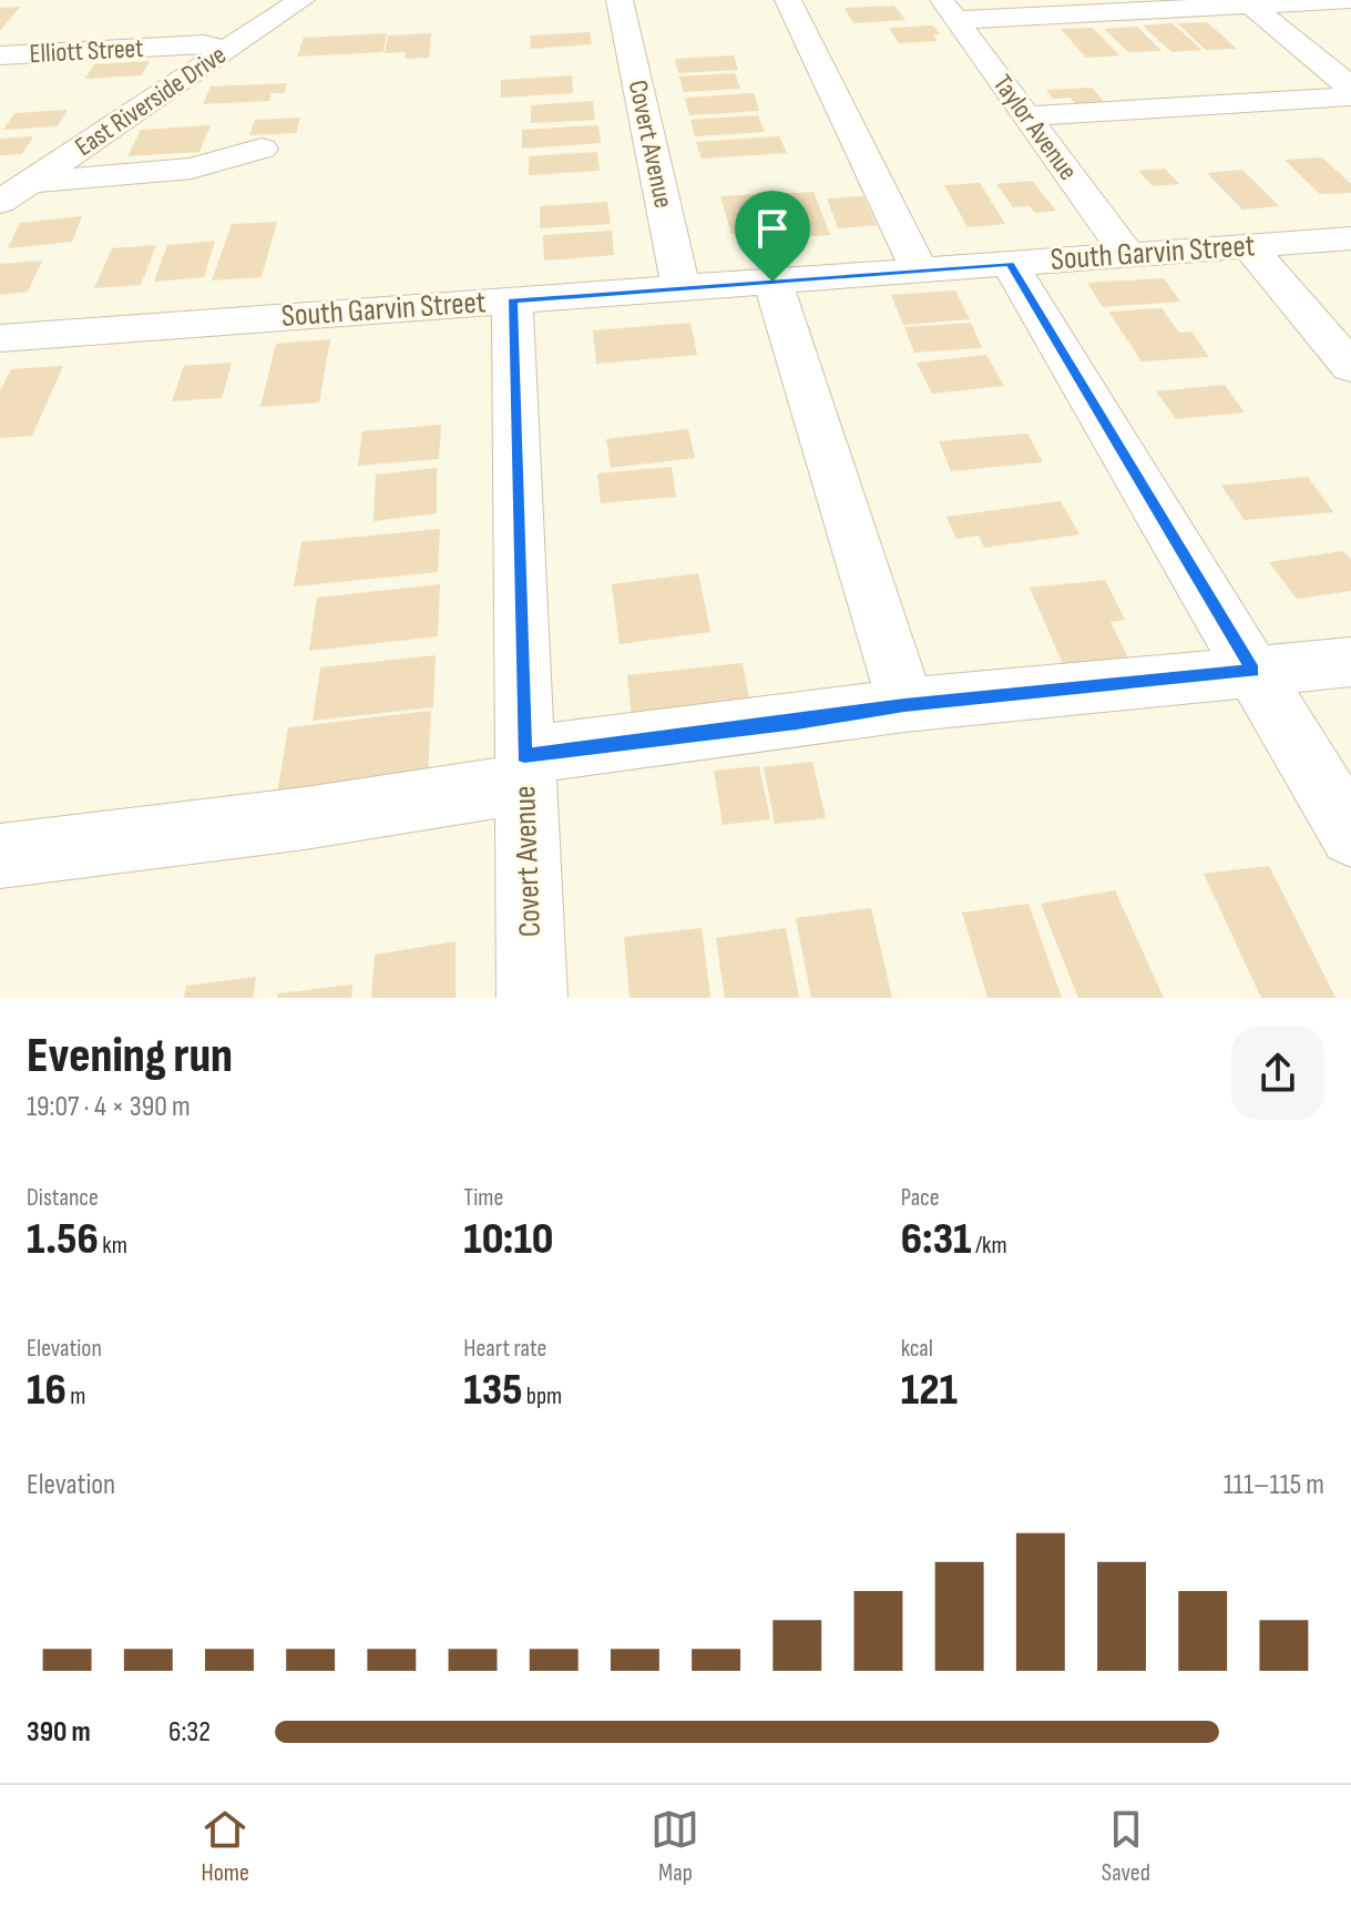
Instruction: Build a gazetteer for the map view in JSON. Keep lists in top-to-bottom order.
{
  "streets": {
    "street": [
      "Elliott Street",
      "East Riverside Drive",
      "Taylor Avenue",
      "Covert Avenue",
      "South Garvin Street"
    ]
  },
  "crossings": [
    ["Elliott Street", "East Riverside Drive"],
    ["Taylor Avenue", "South Garvin Street"],
    ["Covert Avenue", "South Garvin Street"]
  ],
  "page": {
    "heading": ["Evening run", "19:07 · 4 × 390 m"],
    "stats": [
      ["Distance", "1.56 km"],
      ["Time", "10:10"],
      ["Pace", "6:31 /km"],
      ["Elevation", "16 m"],
      ["Heart rate", "135 bpm"],
      ["kcal", "121"]
    ],
    "chart": ["Elevation", "111–115 m"],
    "list": [
      {
        "name": "390 m",
        "note": "6:32"
      }
    ],
    "tabs": ["Home", "Map", "Saved"]
  }
}
